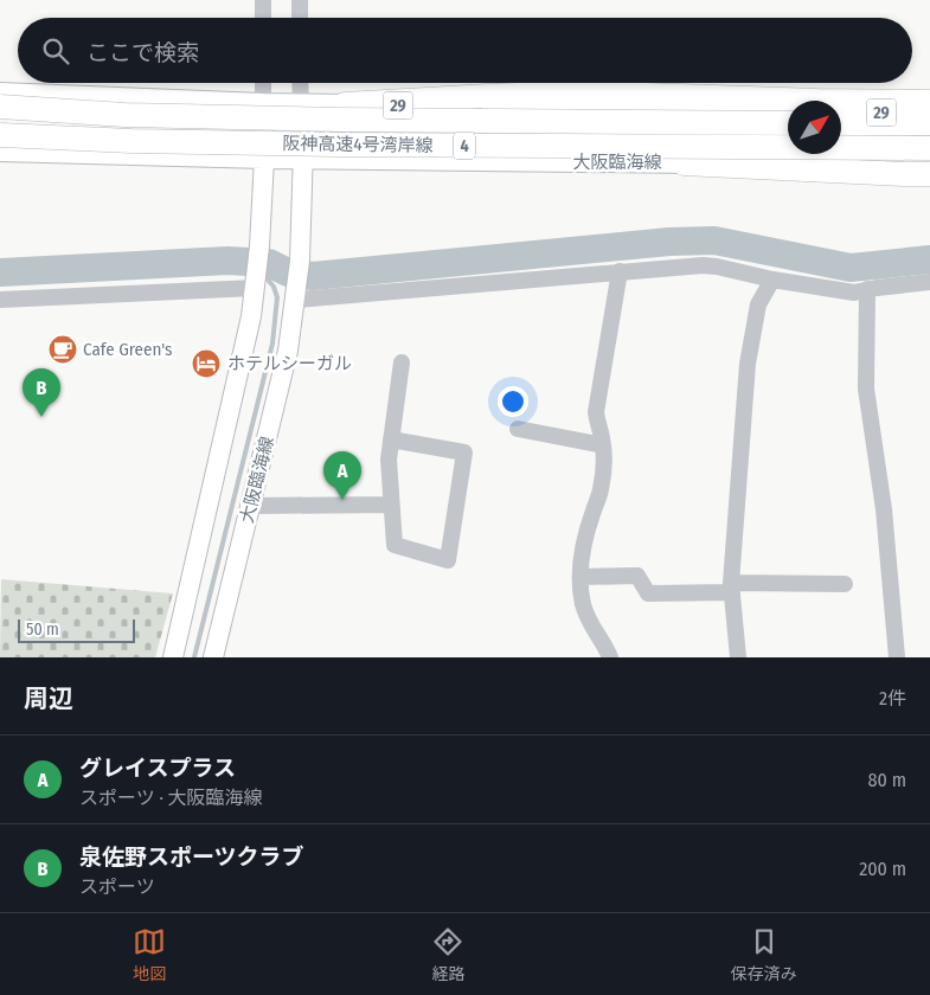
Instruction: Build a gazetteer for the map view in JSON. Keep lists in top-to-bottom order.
{
  "streets": {
    "highway": ["阪神高速4号湾岸線", "4"],
    "main road": ["29", "大阪臨海線"]
  },
  "crossings": [
    ["29", "大阪臨海線"]
  ],
  "places": {
    "cafe": ["Cafe Green's"],
    "hotel": ["ホテルシーガル"]
  },
  "scale_bar": "50 m",
  "north": "top right",
  "page": {
    "search": "ここで検索",
    "pins": ["B", "A"],
    "scale": "50 m",
    "heading": ["周辺", "2件"],
    "list": [
      {
        "mark": "A",
        "name": "グレイスプラス",
        "note": "スポーツ · 大阪臨海線",
        "value": "80 m"
      },
      {
        "mark": "B",
        "name": "泉佐野スポーツクラブ",
        "note": "スポーツ",
        "value": "200 m"
      }
    ],
    "nav": ["地図", "経路", "保存済み"]
  }
}
